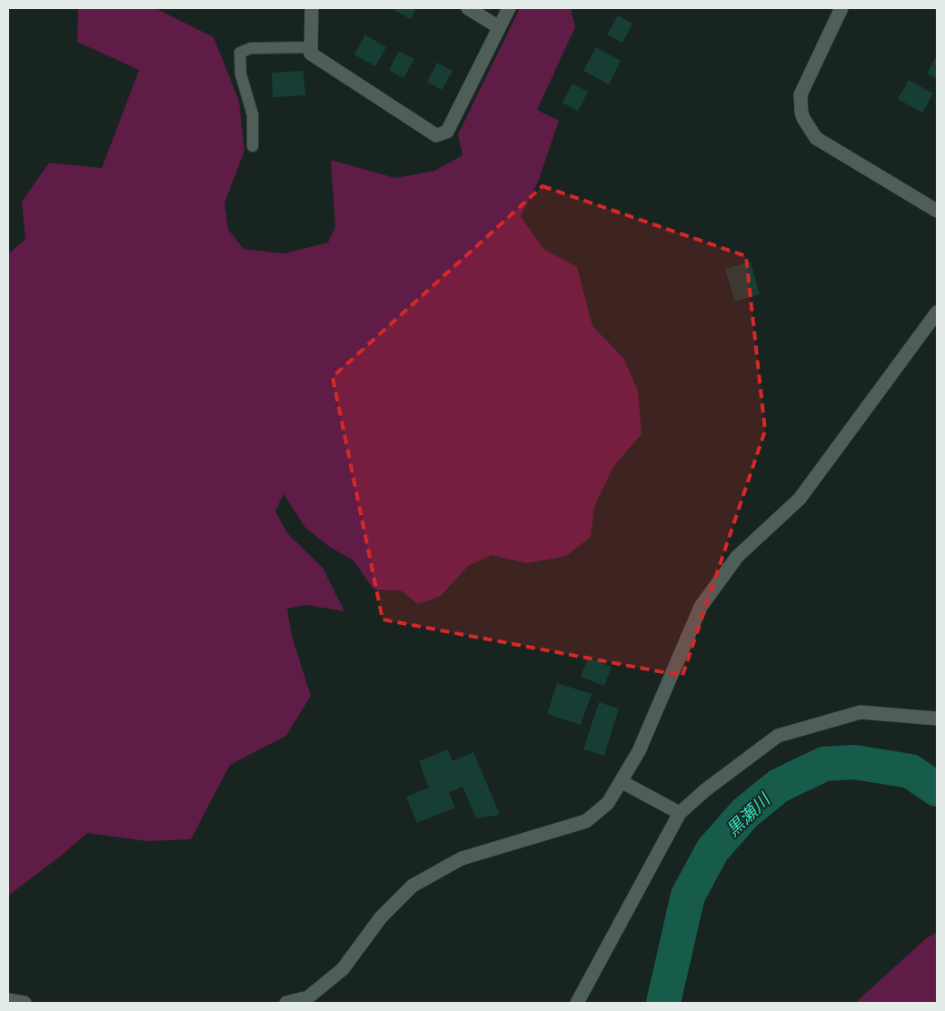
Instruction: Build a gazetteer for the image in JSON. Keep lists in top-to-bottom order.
{
  "water": ["黒瀬川"]
}
